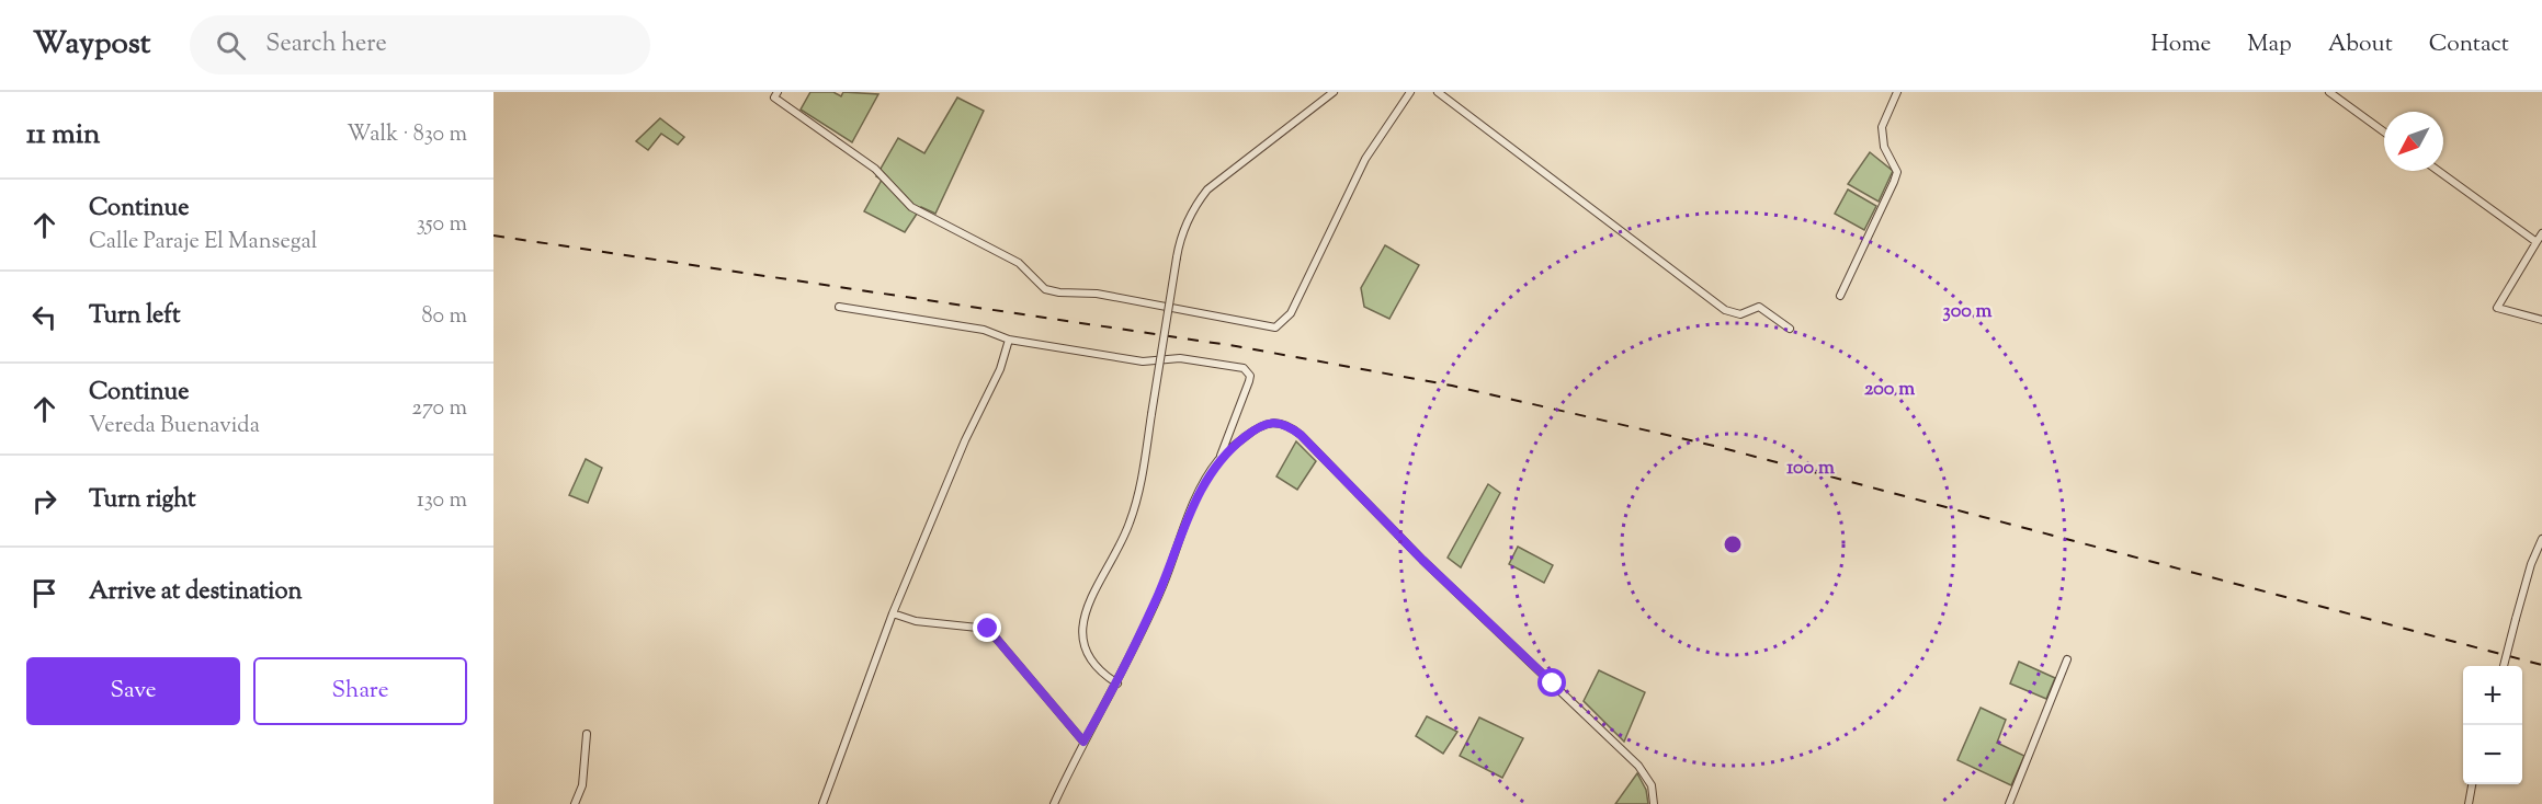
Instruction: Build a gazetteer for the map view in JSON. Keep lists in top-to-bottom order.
{
  "north": "bottom left",
  "page": {
    "header": "Waypost",
    "search": "Search here",
    "nav": [
      "Home",
      "Map",
      "About",
      "Contact"
    ],
    "heading": ["11 min", "Walk · 830 m"],
    "list": [
      ["Continue", "Calle Paraje El Mansegal", "350 m"],
      ["Turn left", "80 m"],
      ["Continue", "Vereda Buenavida", "270 m"],
      ["Turn right", "130 m"],
      "Arrive at destination"
    ],
    "buttons": ["Save", "Share"],
    "map_buttons": ["+", "−"]
  },
  "rings": ["300 m", "200 m", "100 m"]
}
